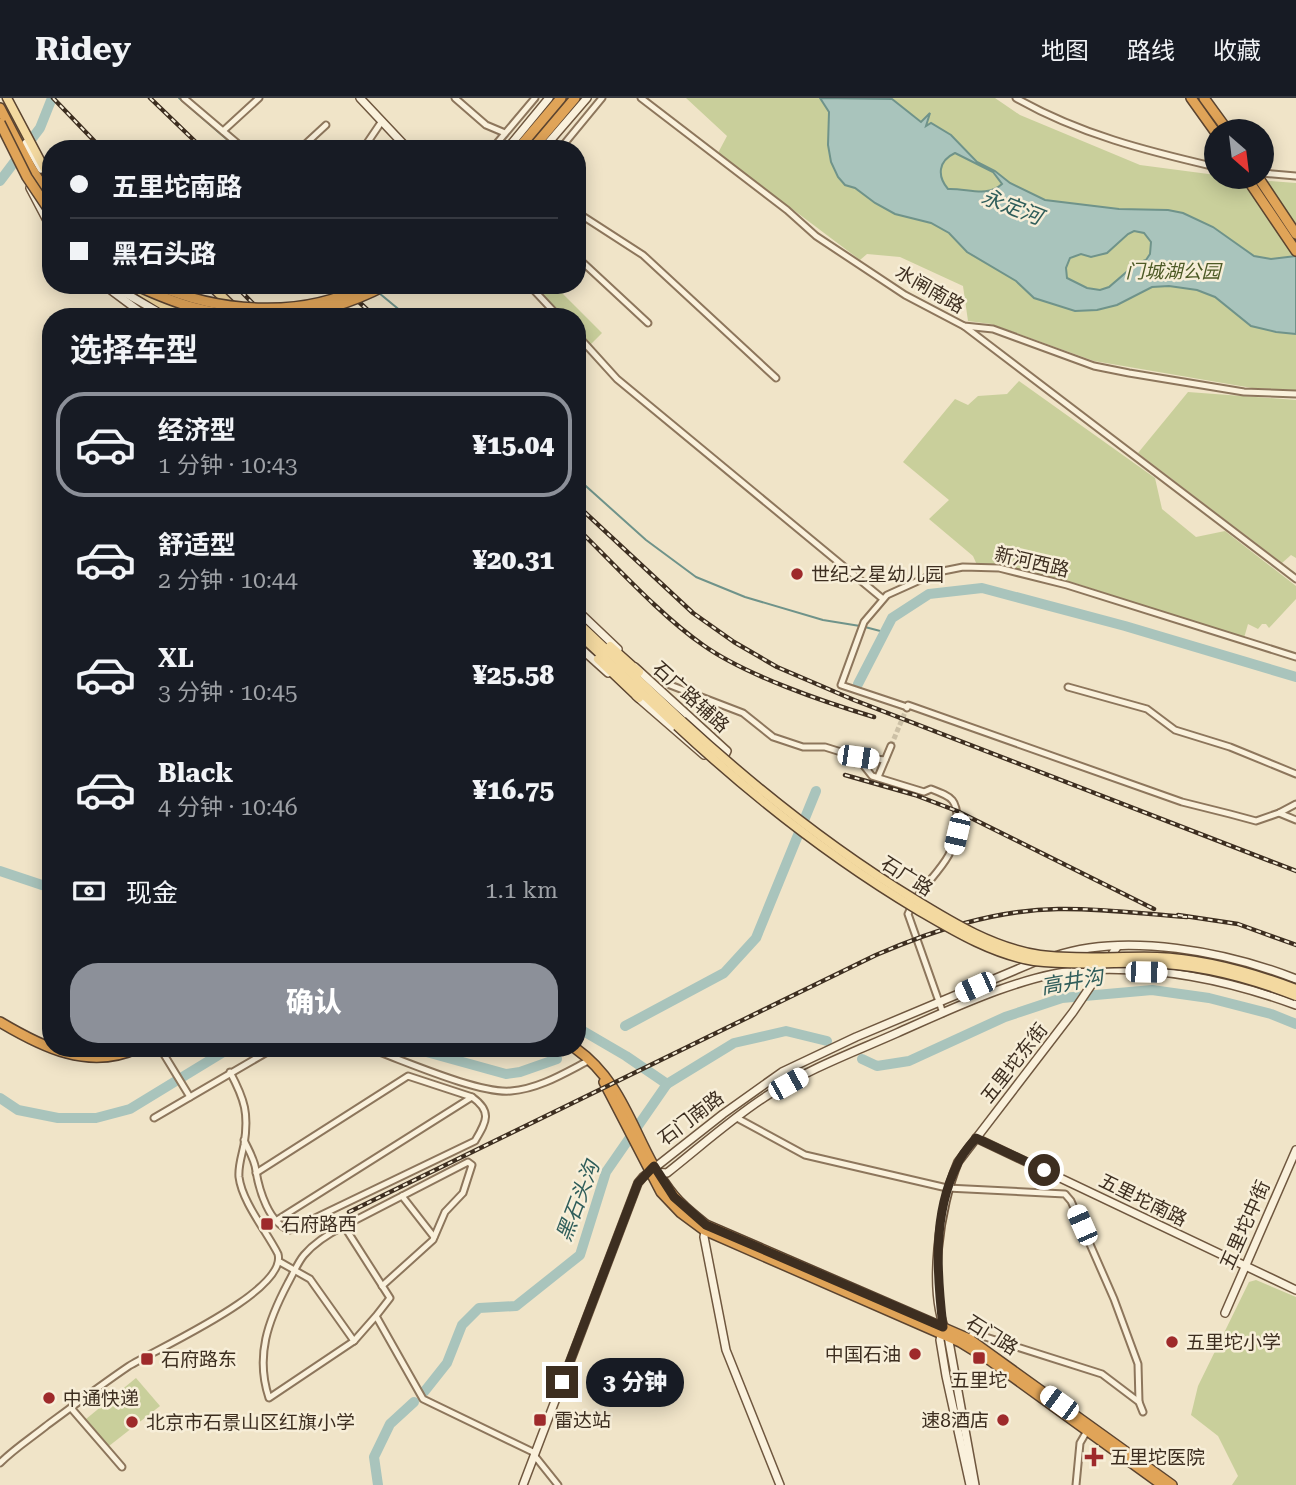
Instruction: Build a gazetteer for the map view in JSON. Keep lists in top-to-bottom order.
{
  "streets": {
    "highway": ["石门路"],
    "main road": ["石广路"],
    "street": [
      "水闸南路",
      "新河西路",
      "石广路辅路",
      "五里坨东街",
      "石门南路",
      "五里坨南路",
      "五里坨中街"
    ]
  },
  "crossings": [
    ["五里坨东街", "石门南路"],
    ["五里坨东街", "五里坨南路"],
    ["五里坨东街", "石门路"],
    ["石门南路", "石门路"],
    ["五里坨南路", "五里坨中街"]
  ],
  "water": ["永定河", "高井沟", "黑石头沟"],
  "parks": ["门城湖公园"],
  "places": {
    "other": [
      "世纪之星幼儿园",
      "五里坨小学",
      "中国石油",
      "中通快递",
      "速8酒店",
      "北京市石景山区红旗小学"
    ],
    "transit": [
      "石府路西",
      "五里坨",
      "石府路东",
      "雷达站"
    ],
    "health": ["五里坨医院"]
  },
  "north": "bottom right",
  "page": {
    "header": "Ridey",
    "nav": ["地图", "路线", "收藏"],
    "banner": ["五里坨南路", "黑石头路"],
    "heading": "选择车型",
    "list": [
      {
        "name": "经济型",
        "note": "1 分钟 · 10:43",
        "value": "¥15.04"
      },
      {
        "name": "舒适型",
        "note": "2 分钟 · 10:44",
        "value": "¥20.31"
      },
      {
        "name": "XL",
        "note": "3 分钟 · 10:45",
        "value": "¥25.58"
      },
      {
        "name": "Black",
        "note": "4 分钟 · 10:46",
        "value": "¥16.75"
      }
    ],
    "pay": ["现金", "1.1 km"],
    "buttons": "确认",
    "bubble": "3 分钟"
  }
}
